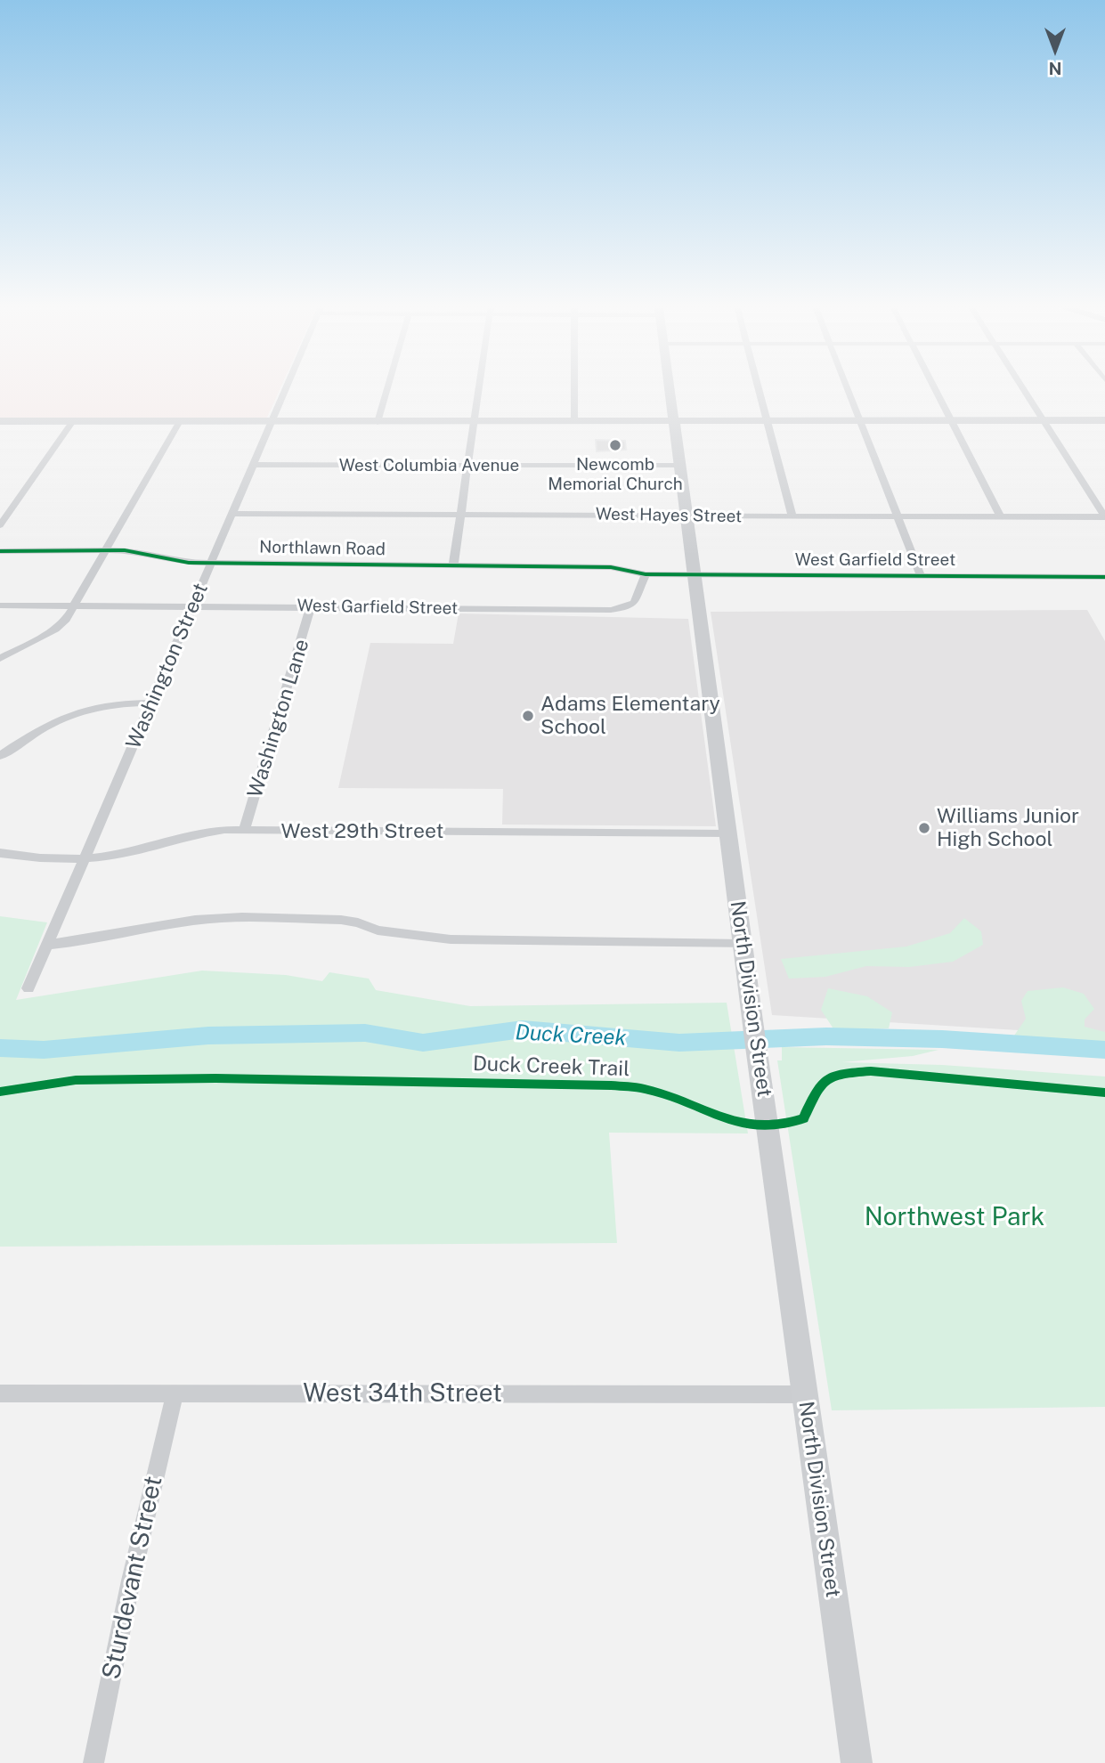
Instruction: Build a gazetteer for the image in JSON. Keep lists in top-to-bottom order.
{
  "streets": {
    "main road": ["North Division Street"],
    "street": [
      "West Columbia Avenue",
      "West Hayes Street",
      "Northlawn Road",
      "West Garfield Street",
      "Washington Street",
      "Washington Lane",
      "West 29th Street",
      "West 34th Street",
      "Sturdevant Street"
    ],
    "cycle path": ["Duck Creek Trail"]
  },
  "crossings": [
    ["West Columbia Avenue", "Washington Street"],
    ["West Columbia Avenue", "North Division Street"],
    ["West Hayes Street", "Washington Street"],
    ["West Hayes Street", "North Division Street"],
    ["Northlawn Road", "West Garfield Street"],
    ["Northlawn Road", "Washington Street"],
    ["West Garfield Street", "Washington Street"],
    ["West Garfield Street", "Washington Lane"],
    ["West Garfield Street", "North Division Street"],
    ["Washington Street", "West 29th Street"],
    ["Washington Lane", "West 29th Street"],
    ["West 29th Street", "North Division Street"],
    ["North Division Street", "West 34th Street"],
    ["West 34th Street", "Sturdevant Street"]
  ],
  "water": ["Duck Creek"],
  "parks": ["Northwest Park"],
  "places": ["Newcomb Memorial Church", "Adams Elementary School", "Williams Junior High School"],
  "north": "bottom"
}
